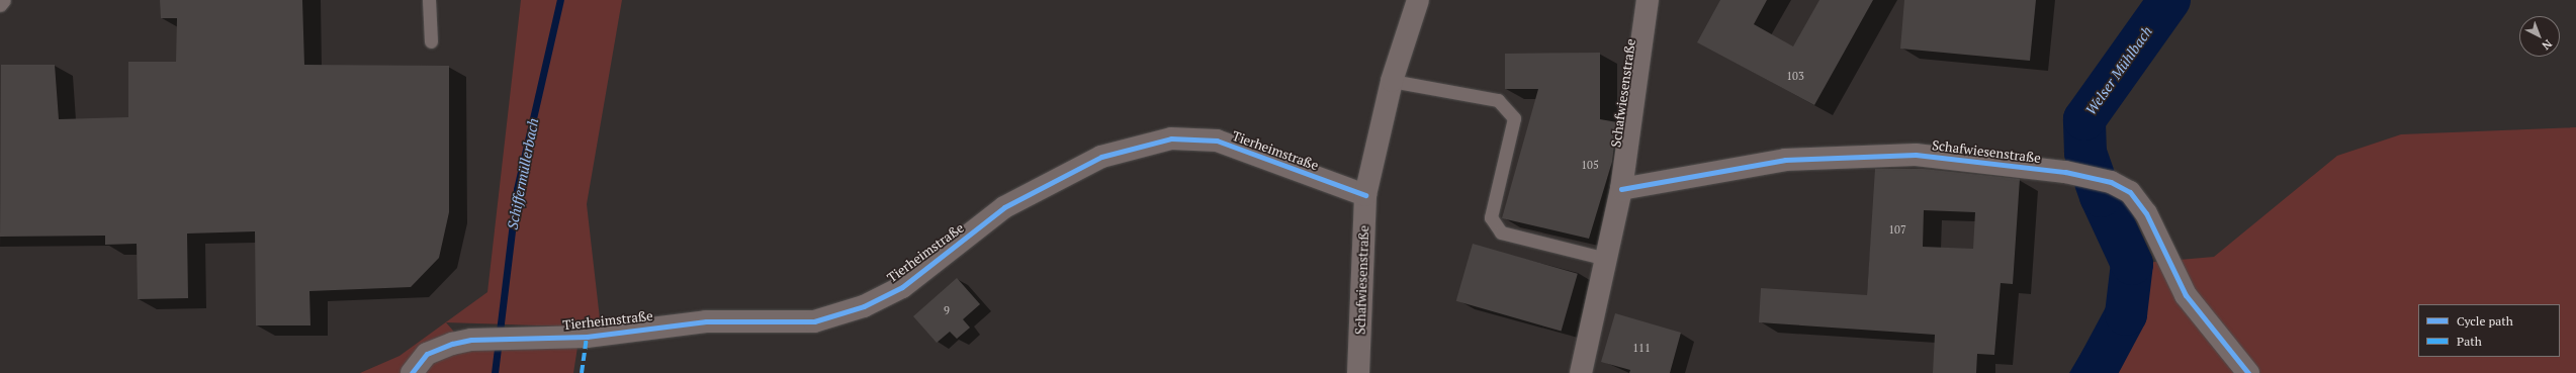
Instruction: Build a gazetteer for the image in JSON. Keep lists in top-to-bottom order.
{
  "streets": {
    "street": ["Schafwiesenstraße", "Tierheimstraße"]
  },
  "crossings": [
    ["Schafwiesenstraße", "Tierheimstraße"]
  ],
  "water": ["Welser Mühlbach", "Schiffermüllerbach"],
  "house_numbers": [
    "103",
    "105",
    "107",
    "9",
    "111"
  ],
  "legend": ["Cycle path", "Path"],
  "north": "bottom right"
}
